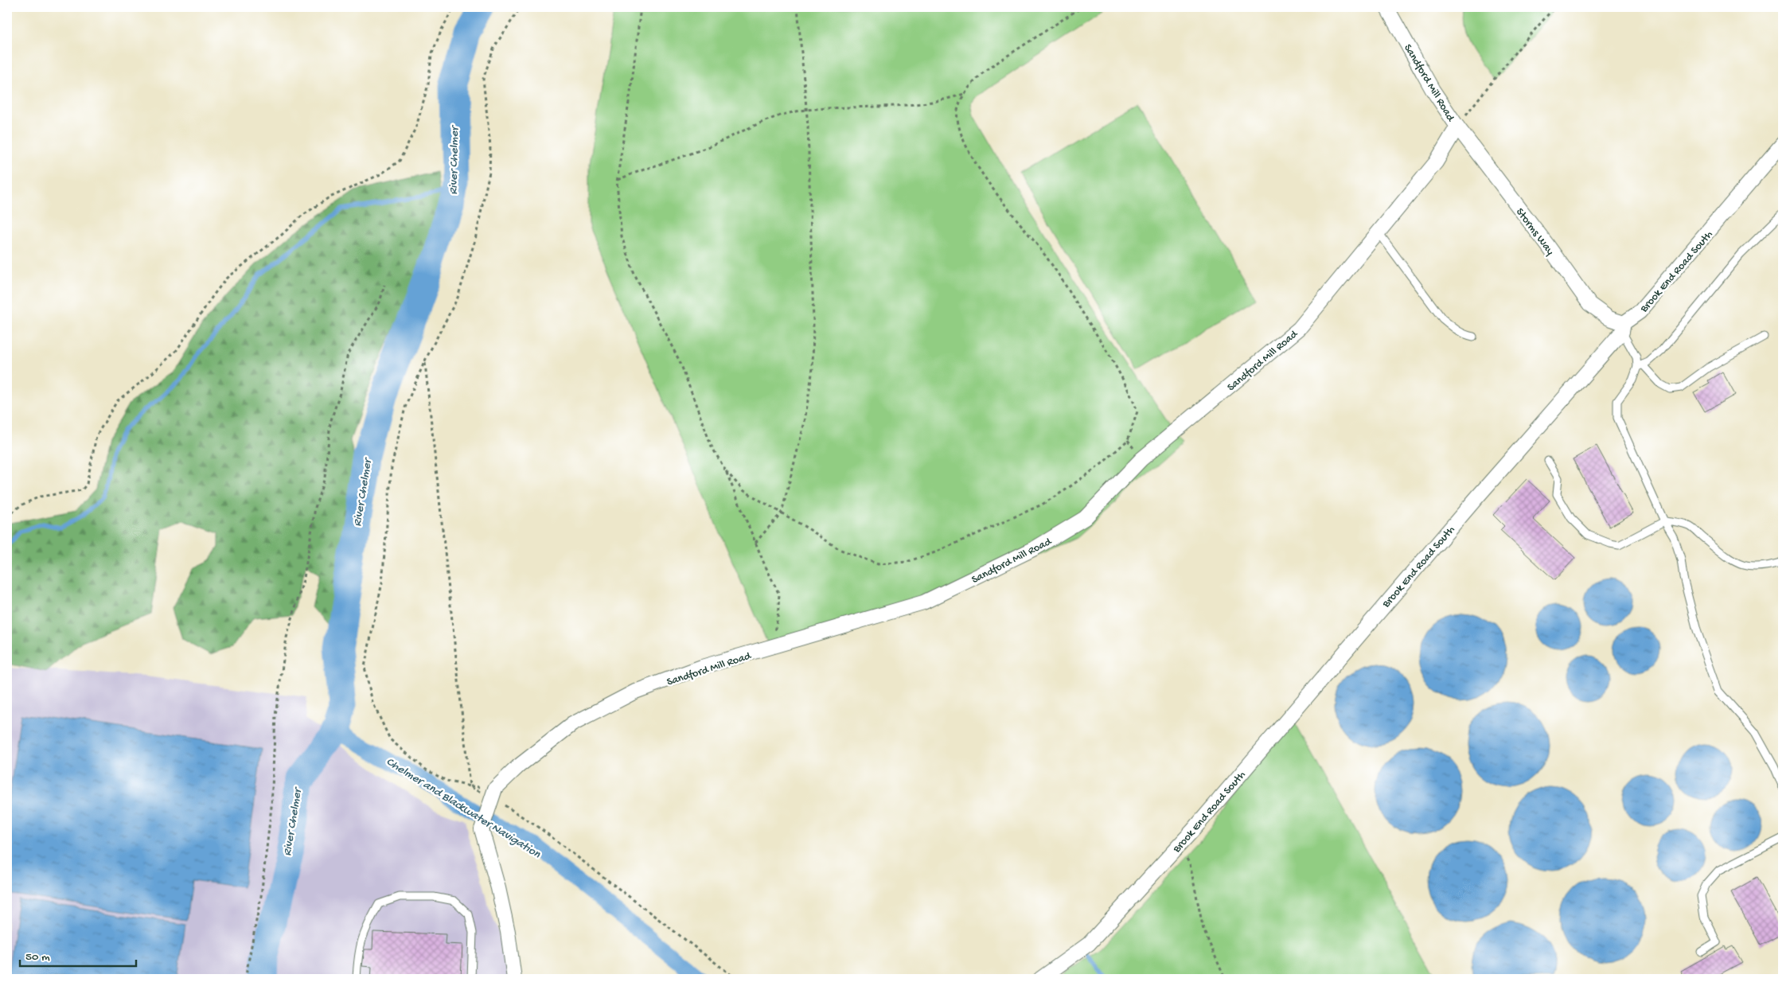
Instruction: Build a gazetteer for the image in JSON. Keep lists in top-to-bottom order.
{
  "streets": {
    "street": ["Sandford Mill Road", "Storms Way", "Brook End Road South"]
  },
  "crossings": [
    ["Sandford Mill Road", "Storms Way"],
    ["Storms Way", "Brook End Road South"]
  ],
  "water": ["River Chelmer", "Chelmer and Blackwater Navigation"],
  "scale_bar": "50 m"
}
